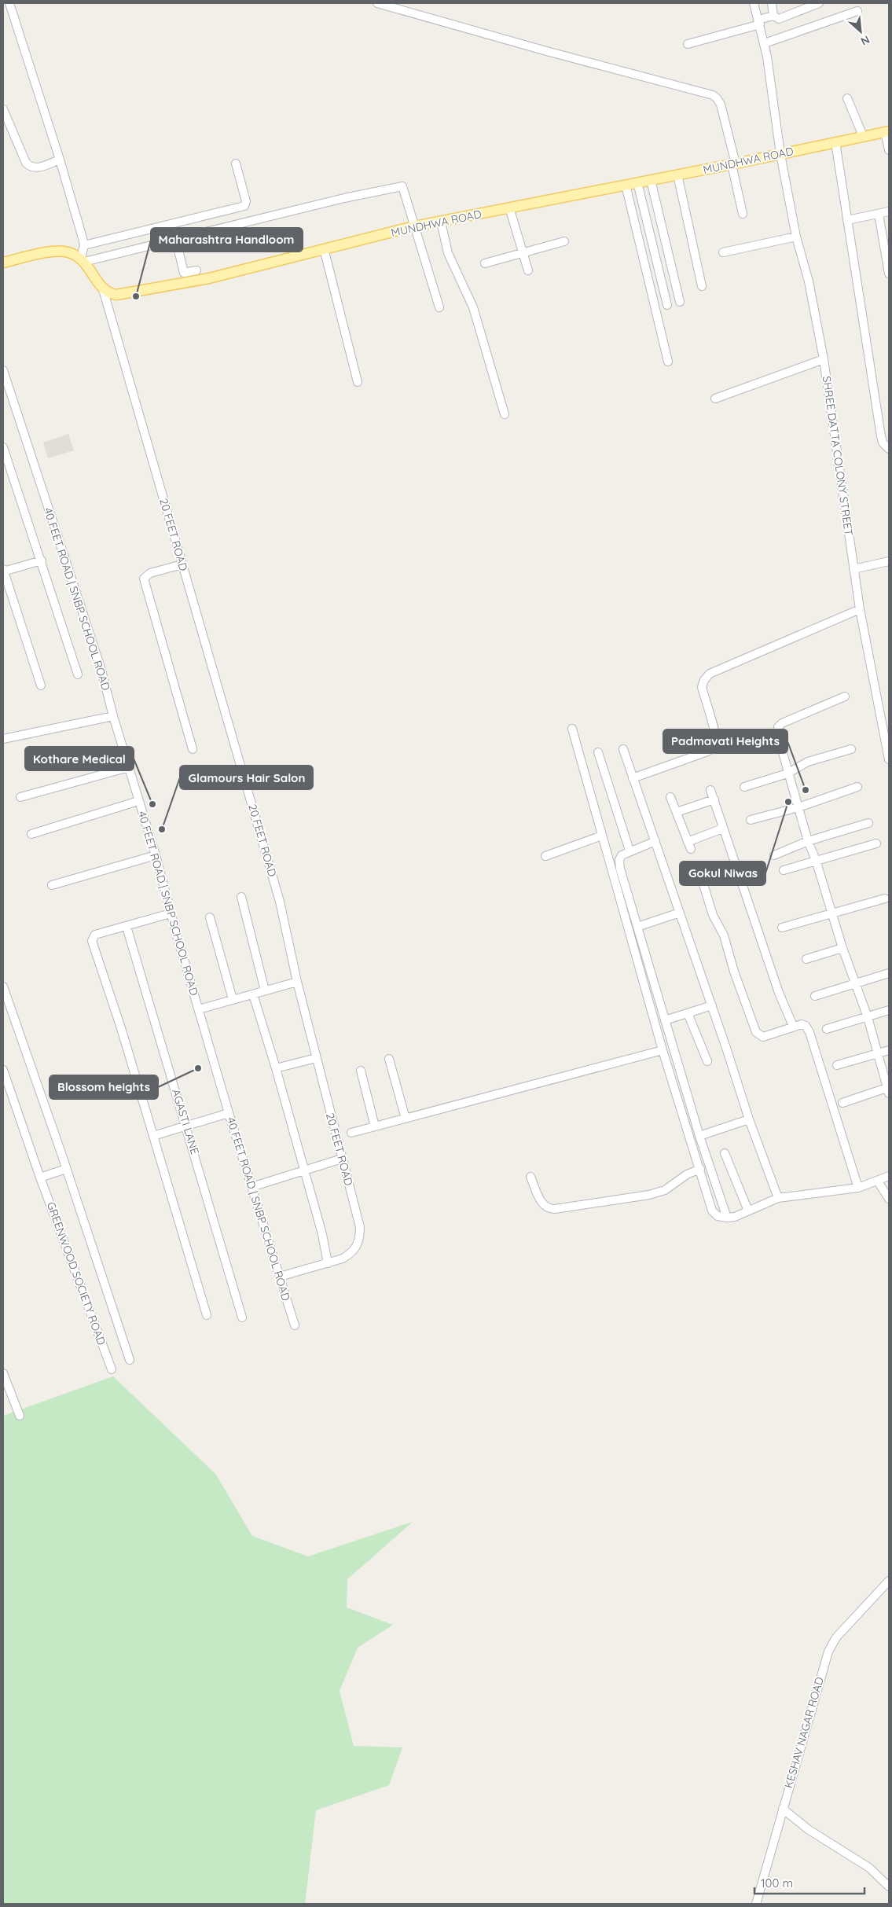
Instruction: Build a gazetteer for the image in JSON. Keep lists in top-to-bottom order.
{
  "streets": {
    "main road": ["MUNDHWA ROAD"],
    "street": [
      "SHREE DATTA COLONY STREET",
      "20 FEET ROAD",
      "40 FEET ROAD | SNBP SCHOOL ROAD",
      "AGASTI LANE",
      "GREENWOOD SOCIETY ROAD",
      "KESHAV NAGAR ROAD"
    ]
  },
  "crossings": [
    ["MUNDHWA ROAD", "SHREE DATTA COLONY STREET"],
    ["MUNDHWA ROAD", "20 FEET ROAD"],
    ["20 FEET ROAD", "40 FEET ROAD | SNBP SCHOOL ROAD"]
  ],
  "places": [
    "Maharashtra Handloom",
    "Padmavati Heights",
    "Gokul Niwas",
    "Kothare Medical",
    "Glamours Hair Salon",
    "Blossom heights"
  ],
  "scale_bar": "100 m",
  "north": "bottom right"
}
